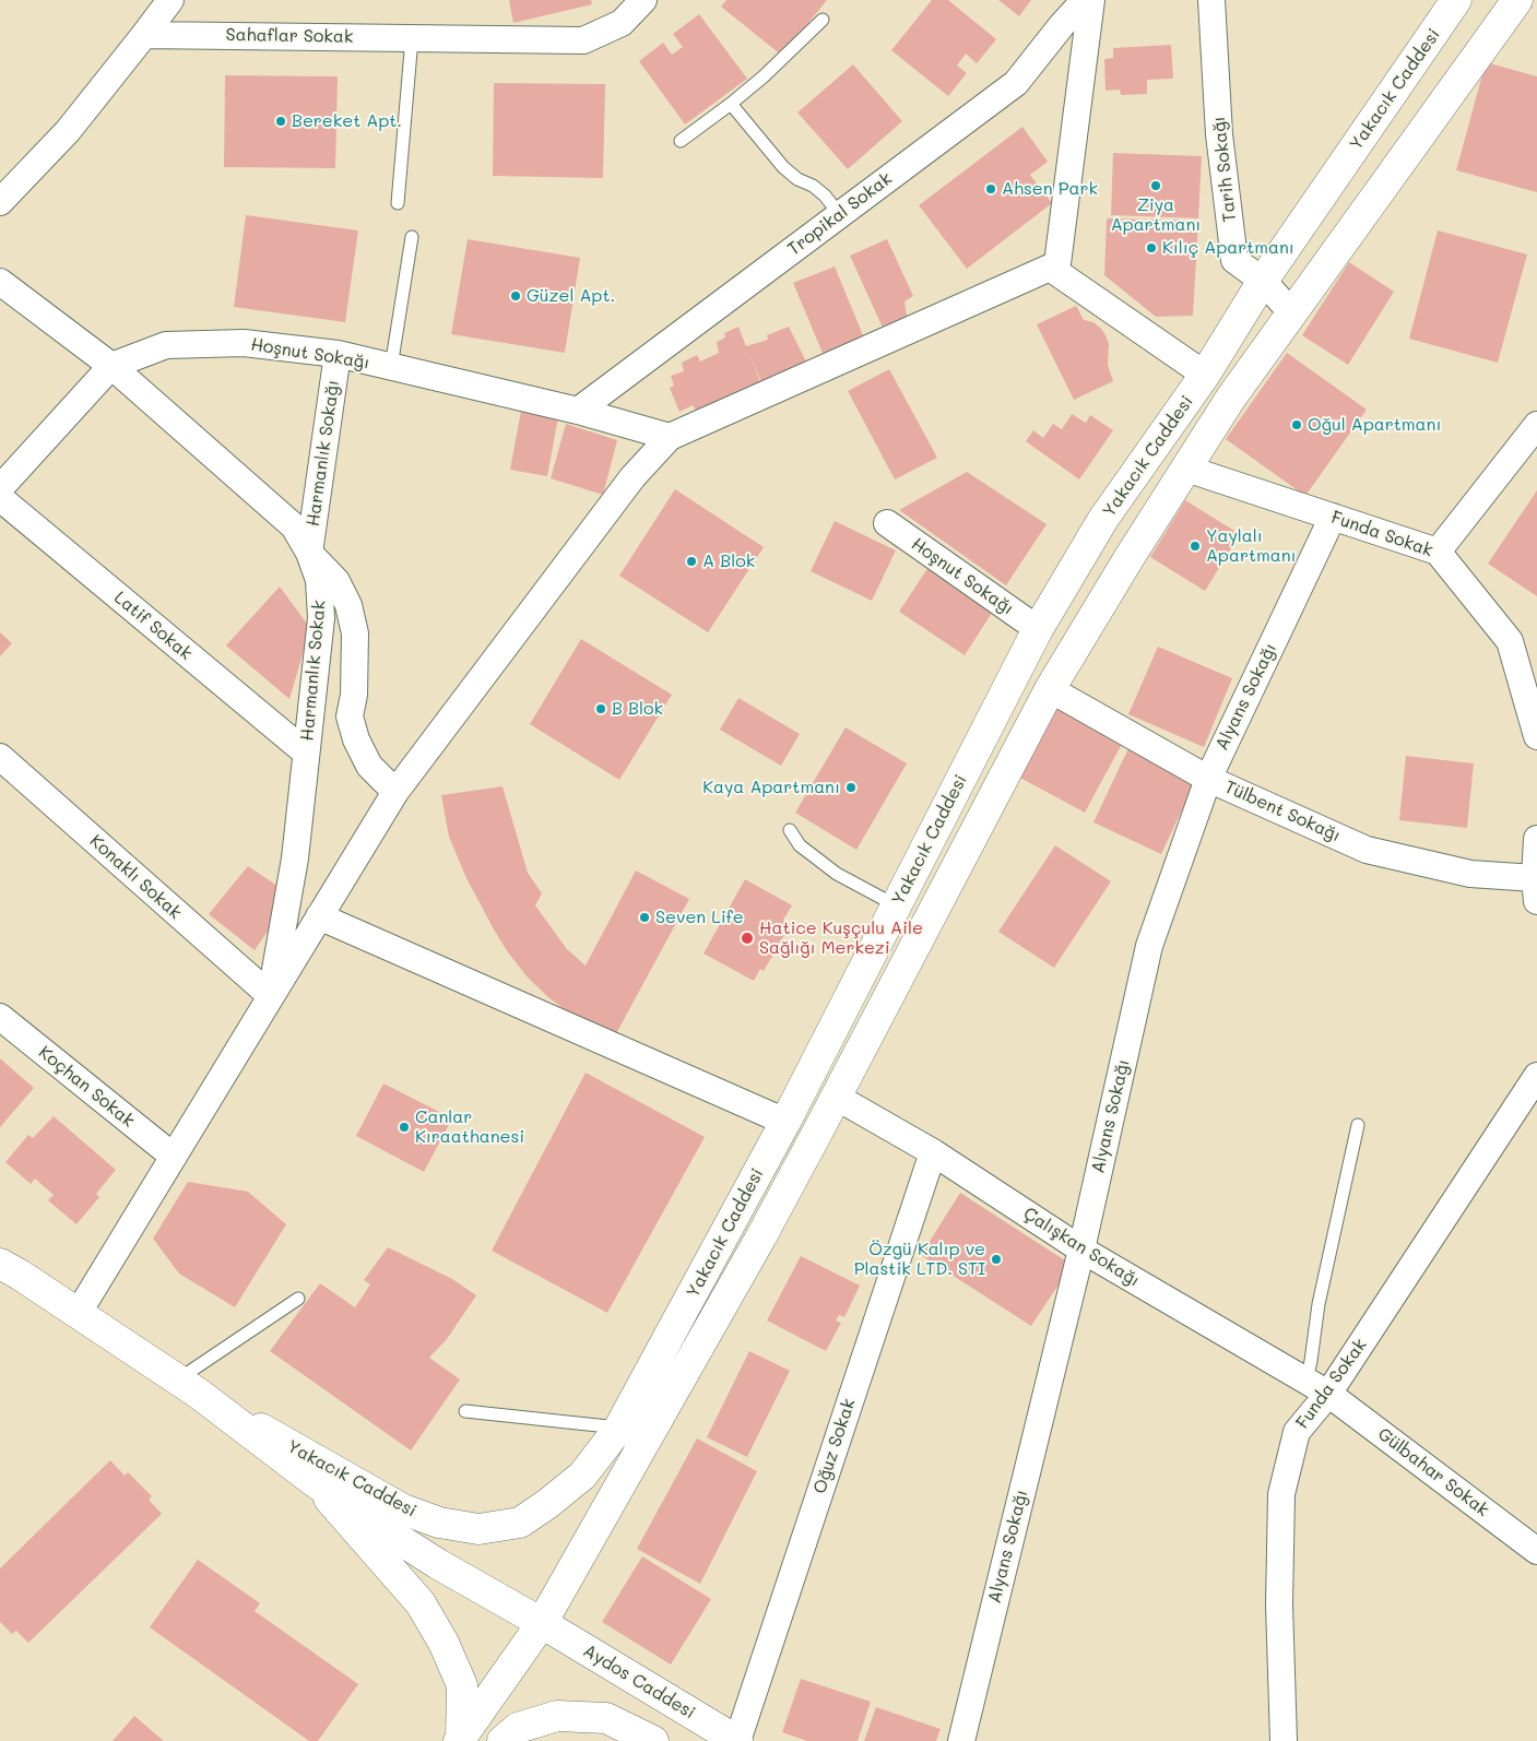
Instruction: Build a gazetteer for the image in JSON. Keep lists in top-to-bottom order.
{
  "streets": {
    "main road": ["Yakacık Caddesi", "Aydos Caddesi"],
    "street": [
      "Sahaflar Sokak",
      "Tarih Sokağı",
      "Tropikal Sokak",
      "Hoşnut Sokağı",
      "Harmanlık Sokağı",
      "Funda Sokak",
      "Latif Sokak",
      "Harmanlık Sokak",
      "Alyans Sokağı",
      "Tülbent Sokağı",
      "Konaklı Sokak",
      "Koçhan Sokak",
      "Çalışkan Sokağı",
      "Oğuz Sokak",
      "Gülbahar Sokak"
    ]
  },
  "crossings": [
    ["Yakacık Caddesi", "Tarih Sokağı"],
    ["Yakacık Caddesi", "Hoşnut Sokağı"],
    ["Yakacık Caddesi", "Funda Sokak"],
    ["Yakacık Caddesi", "Tülbent Sokağı"],
    ["Yakacık Caddesi", "Çalışkan Sokağı"],
    ["Yakacık Caddesi", "Aydos Caddesi"],
    ["Tropikal Sokak", "Hoşnut Sokağı"],
    ["Hoşnut Sokağı", "Harmanlık Sokağı"],
    ["Hoşnut Sokağı", "Harmanlık Sokak"],
    ["Harmanlık Sokağı", "Harmanlık Sokak"],
    ["Funda Sokak", "Alyans Sokağı"],
    ["Funda Sokak", "Çalışkan Sokağı"],
    ["Funda Sokak", "Gülbahar Sokak"],
    ["Latif Sokak", "Harmanlık Sokak"],
    ["Harmanlık Sokak", "Konaklı Sokak"],
    ["Alyans Sokağı", "Tülbent Sokağı"],
    ["Alyans Sokağı", "Çalışkan Sokağı"],
    ["Çalışkan Sokağı", "Oğuz Sokak"],
    ["Çalışkan Sokağı", "Gülbahar Sokak"],
    ["Oğuz Sokak", "Aydos Caddesi"]
  ],
  "places": [
    "Bereket Apt.",
    "Ziya Apartmanı",
    "Ahsen Park",
    "Kılıç Apartmanı",
    "Güzel Apt.",
    "Oğul Apartmanı",
    "Yaylalı Apartmanı",
    "A Blok",
    "B Blok",
    "Kaya Apartmanı",
    "Seven Life",
    "Hatice Kuşçulu Aile Sağlığı Merkezi",
    "Canlar Kıraathanesi",
    "Özgü Kalıp ve Plastik LTD. STI"
  ]
}
